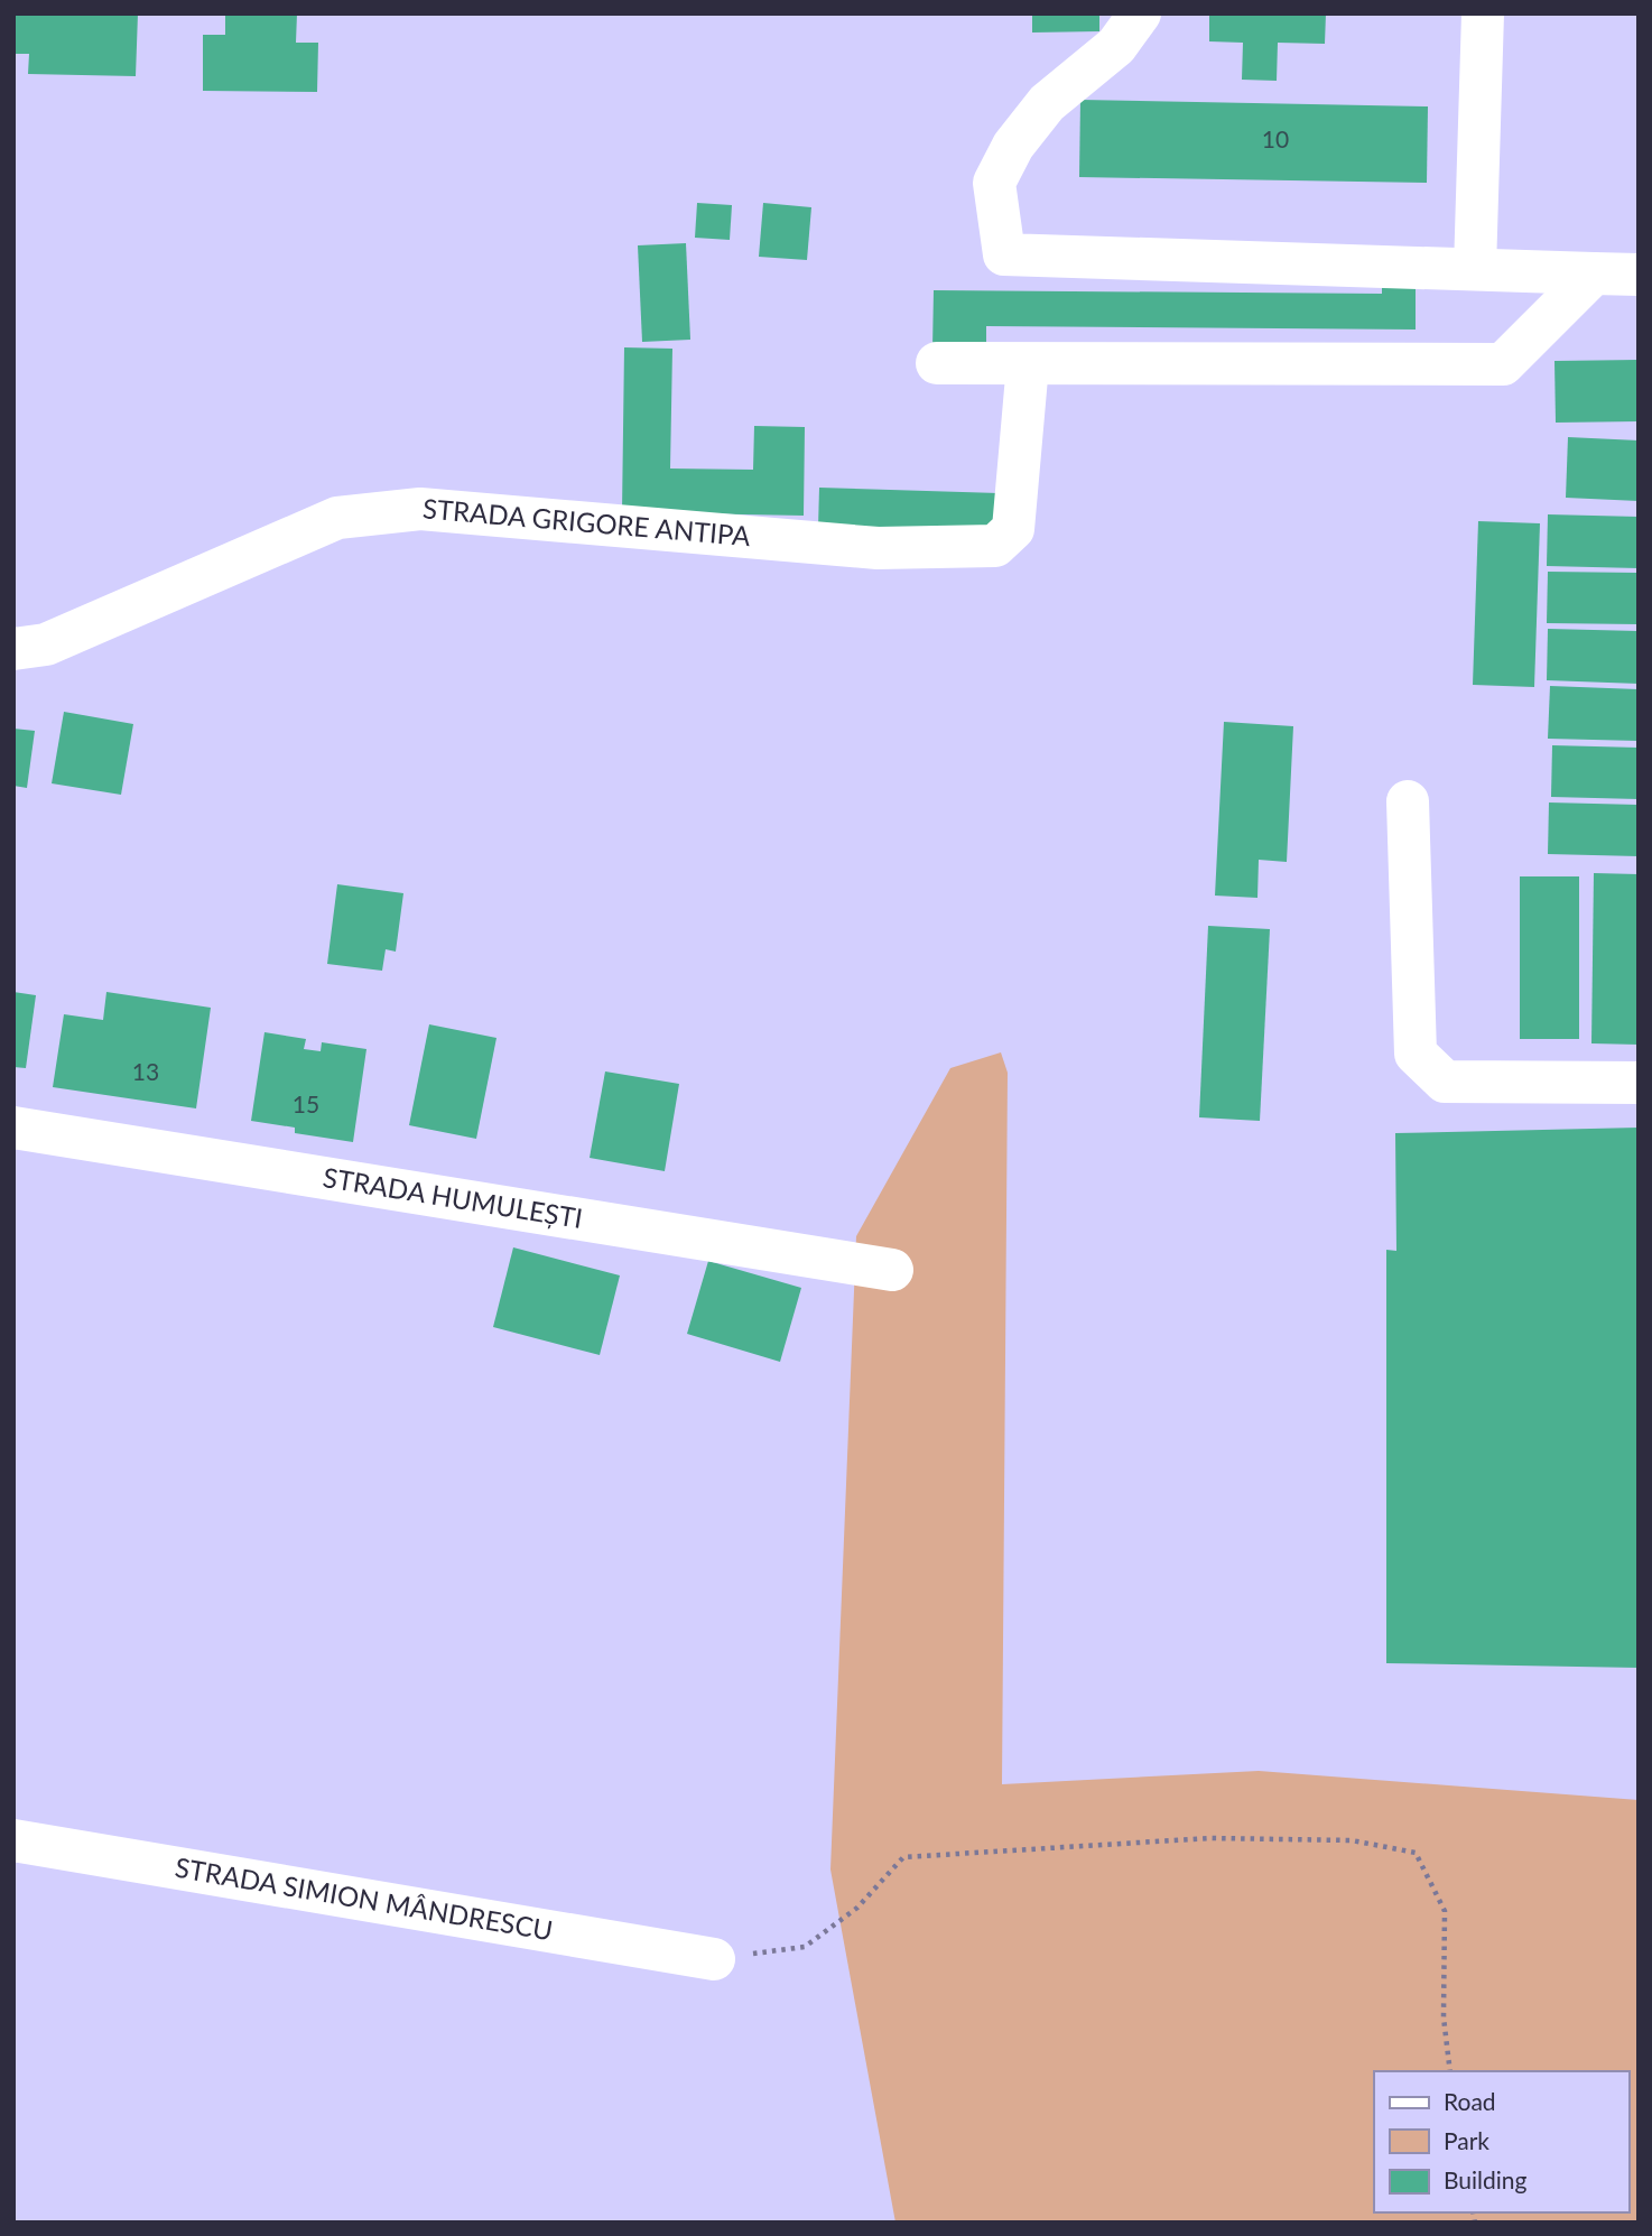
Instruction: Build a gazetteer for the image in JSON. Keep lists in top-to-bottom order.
{
  "streets": {
    "street": ["STRADA GRIGORE ANTIPA", "STRADA HUMULEȘTI", "STRADA SIMION MÂNDRESCU"]
  },
  "house_numbers": ["10", "13", "15"],
  "legend": ["Road", "Park", "Building"]
}
